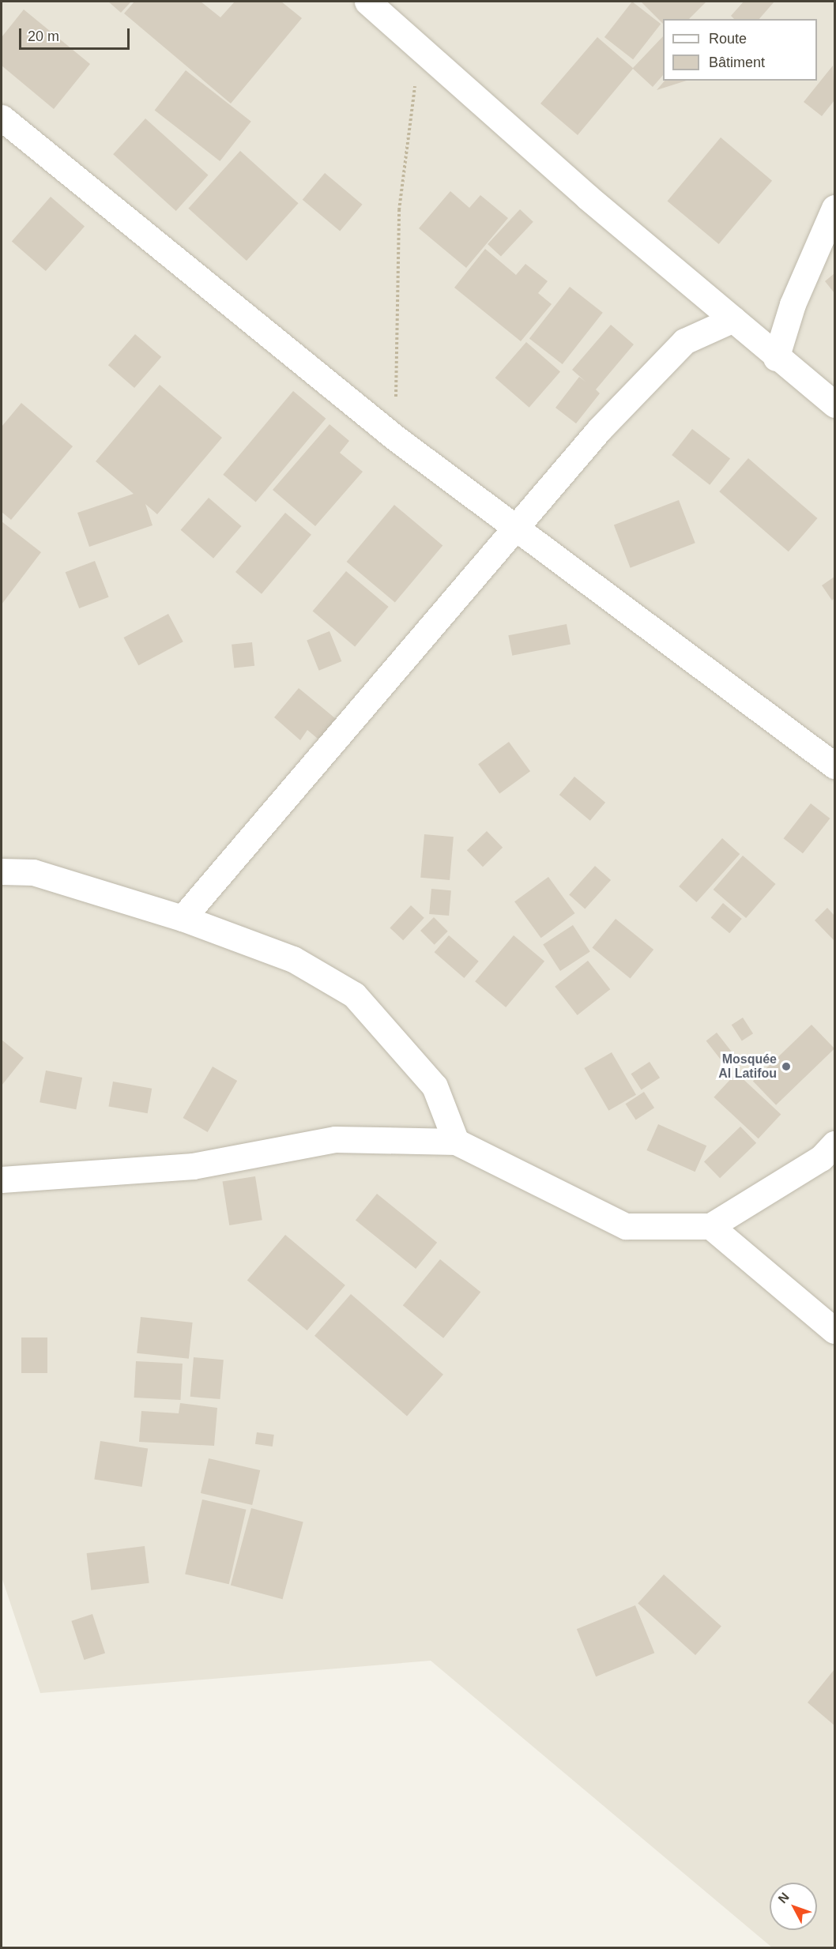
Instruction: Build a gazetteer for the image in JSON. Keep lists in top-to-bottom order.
{
  "places": ["Mosquée Al Latifou"],
  "legend": ["Route", "Bâtiment"],
  "scale_bar": "20 m",
  "north": "top left"
}
